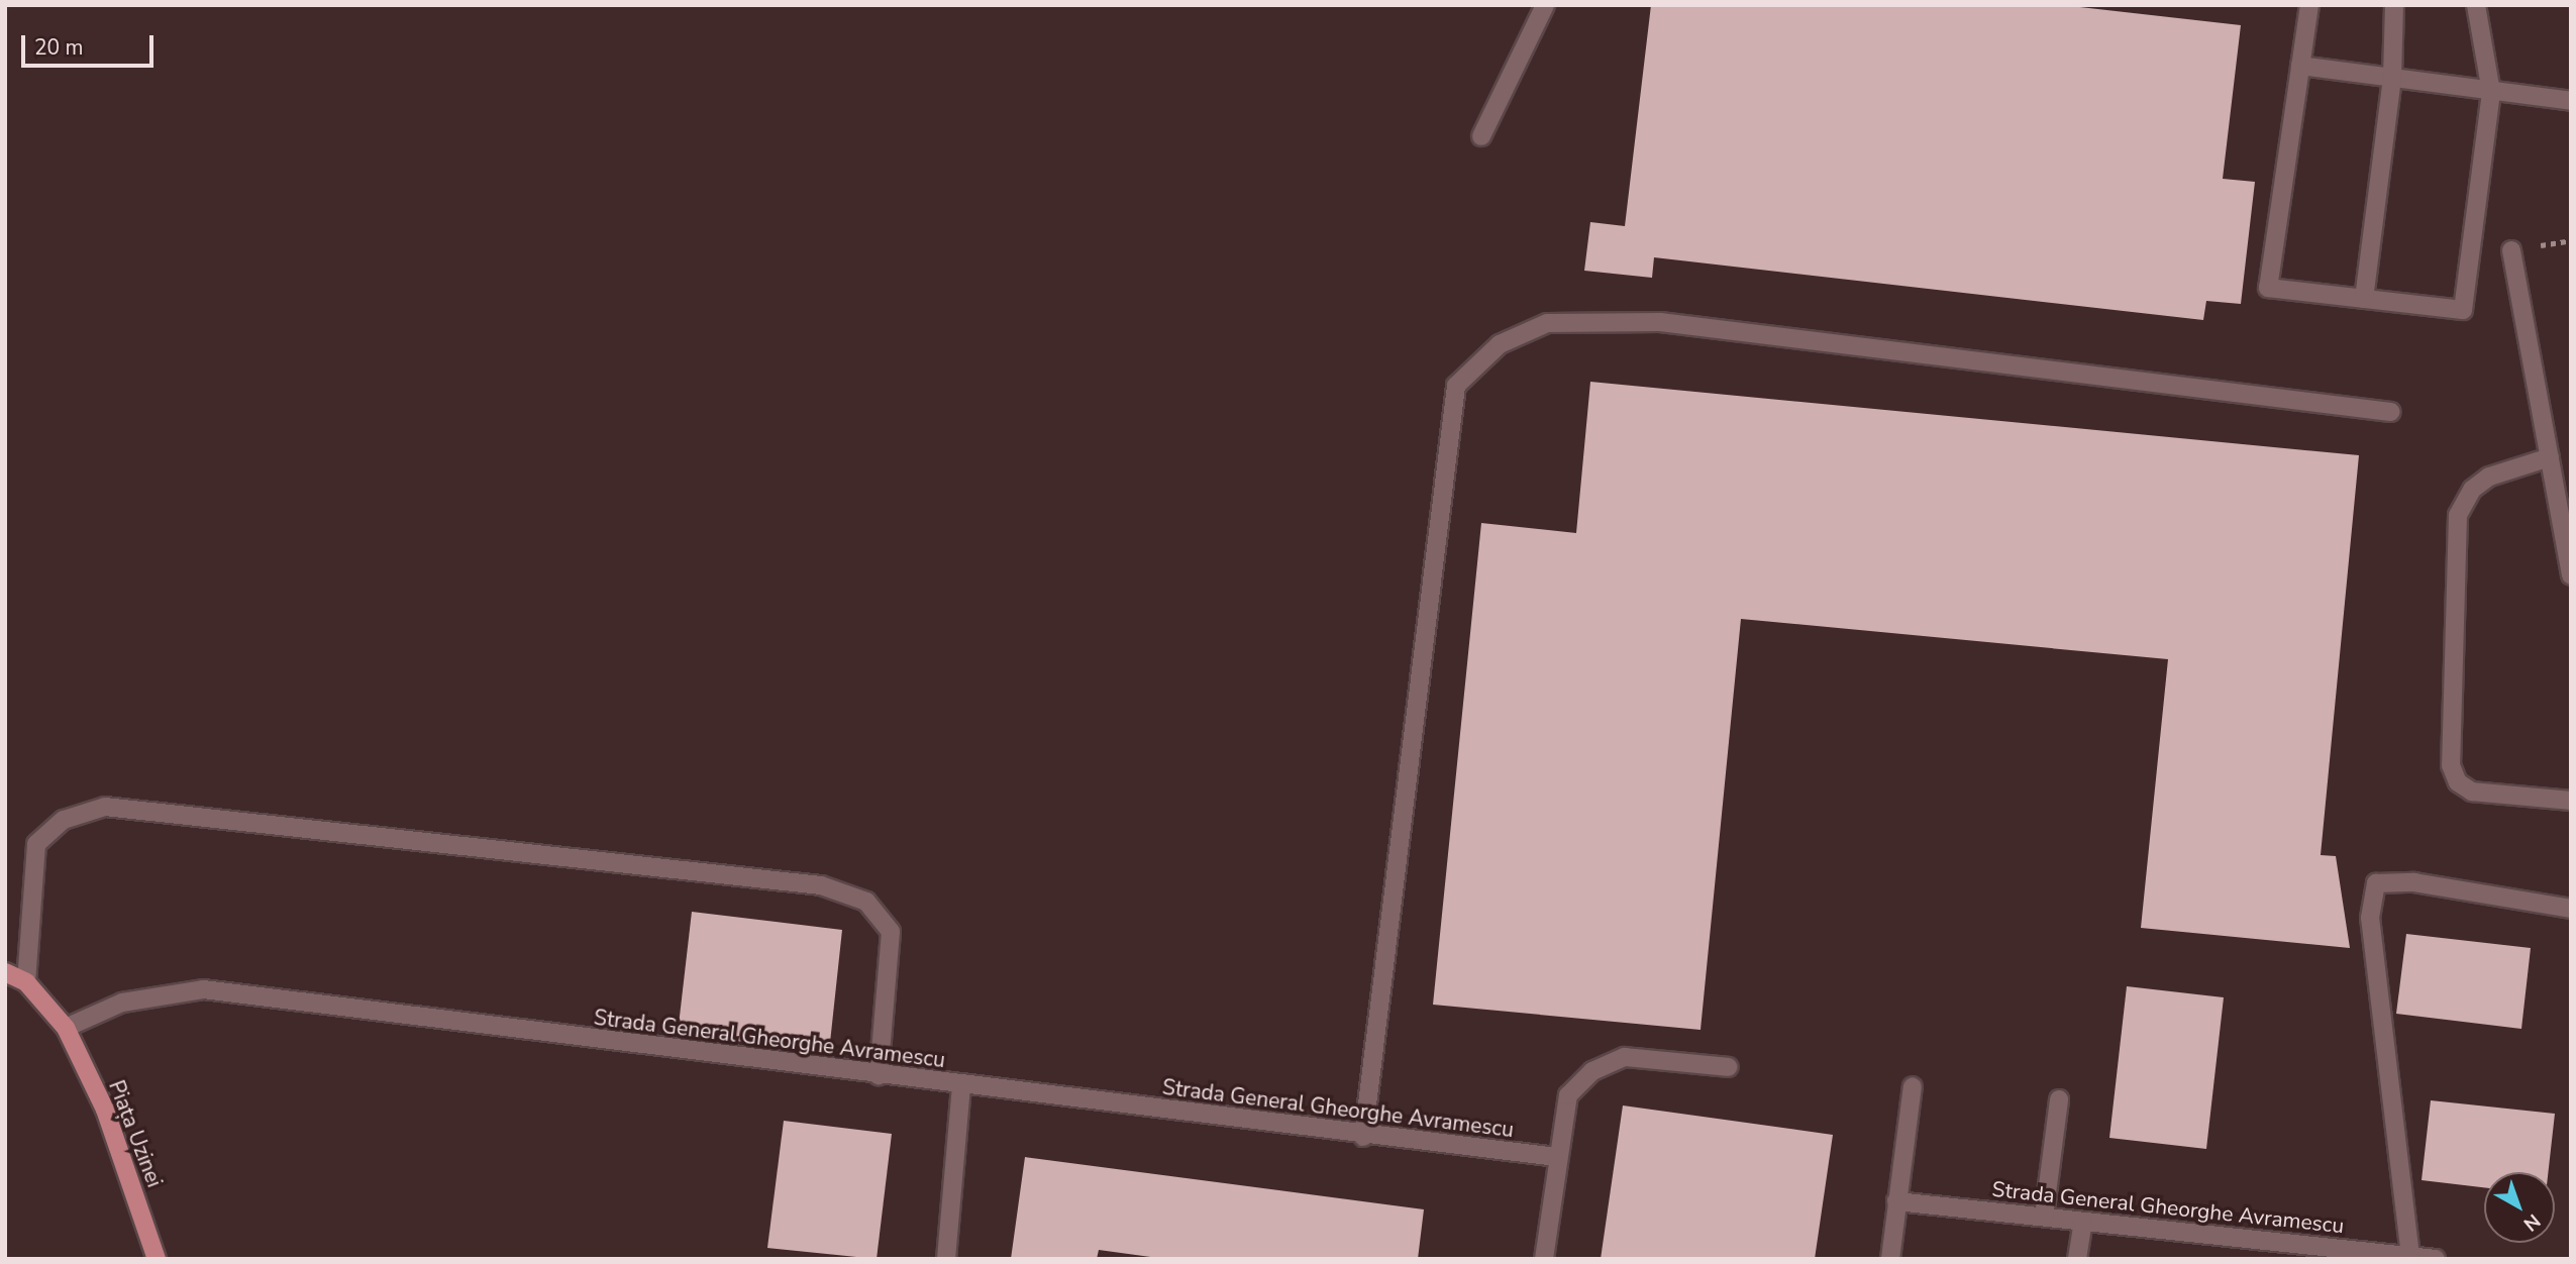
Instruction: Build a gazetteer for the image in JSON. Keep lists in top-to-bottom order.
{
  "streets": {
    "main road": ["Piața Uzinei"],
    "street": ["Strada General Gheorghe Avramescu"]
  },
  "crossings": [
    ["Strada General Gheorghe Avramescu", "Piața Uzinei"]
  ],
  "scale_bar": "20 m",
  "north": "bottom right"
}
